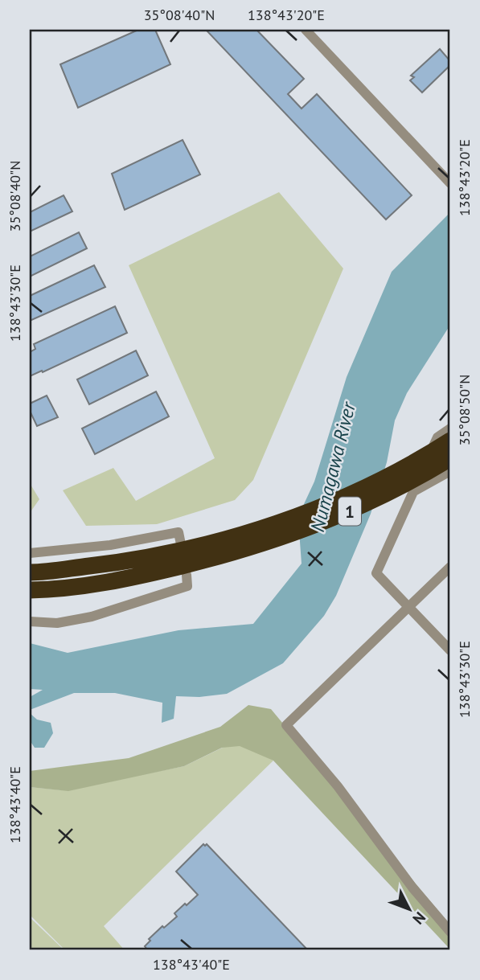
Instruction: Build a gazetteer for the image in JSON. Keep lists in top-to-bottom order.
{
  "streets": {
    "highway": ["1"]
  },
  "water": ["Numagawa River"],
  "north": "bottom right",
  "coordinates": [
    "35°08'40\"N",
    "138°43'20\"E",
    "138°43'30\"E",
    "35°08'50\"N",
    "138°43'40\"E"
  ]
}
